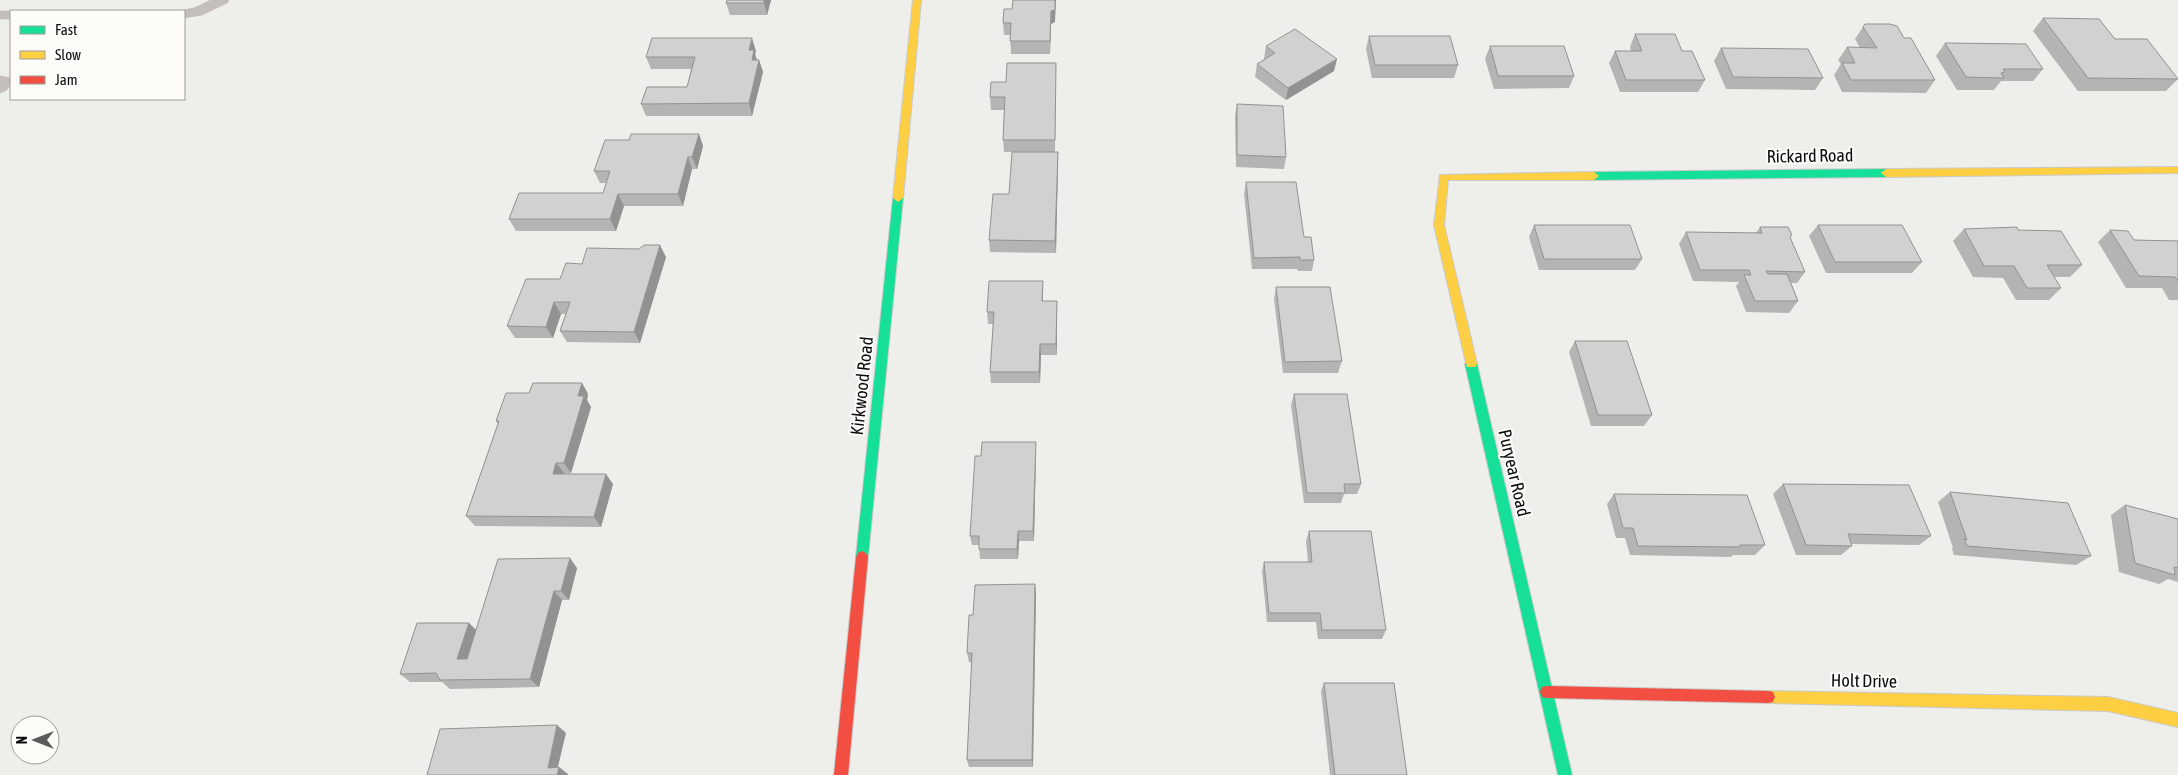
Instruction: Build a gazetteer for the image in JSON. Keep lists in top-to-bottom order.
{
  "streets": {
    "street": [
      "Rickard Road",
      "Kirkwood Road",
      "Puryear Road",
      "Holt Drive"
    ]
  },
  "crossings": [
    ["Rickard Road", "Puryear Road"],
    ["Puryear Road", "Holt Drive"]
  ],
  "legend": ["Fast", "Slow", "Jam"],
  "north": "left"
}
